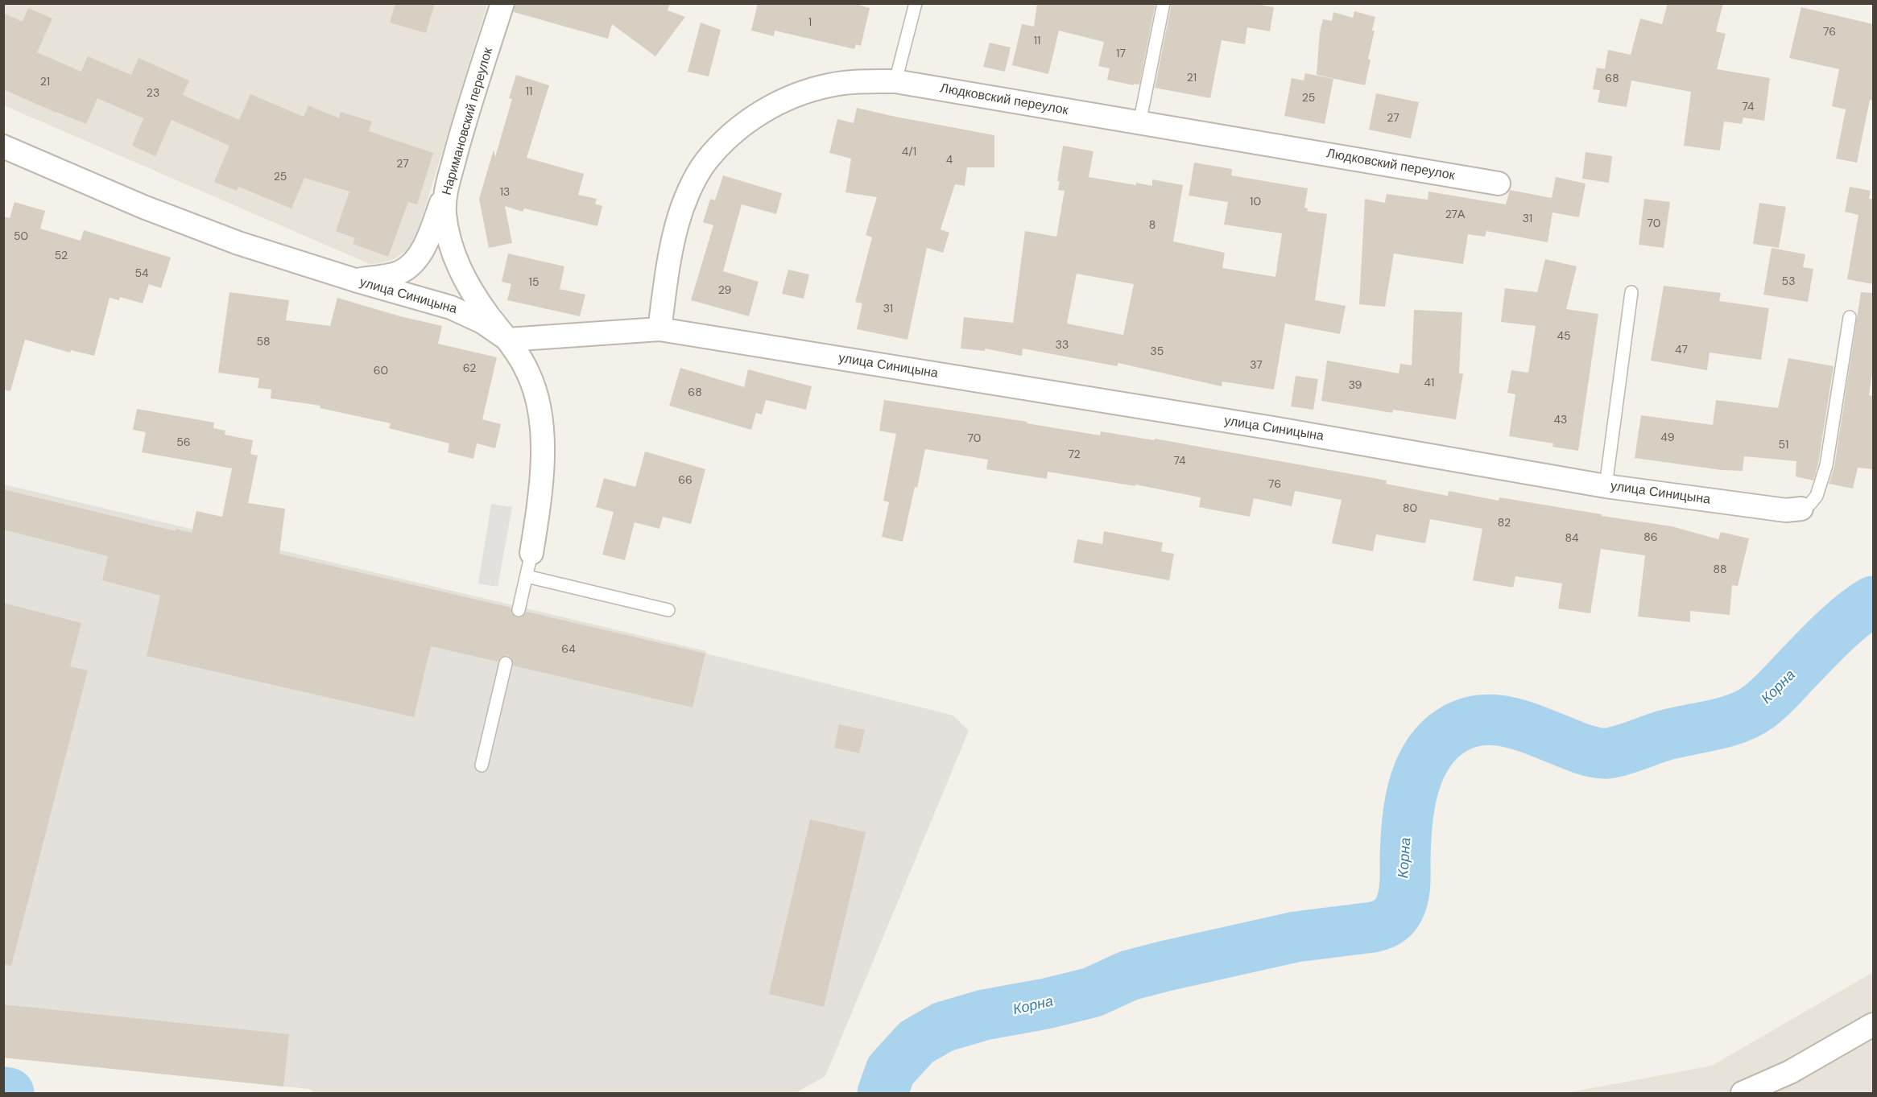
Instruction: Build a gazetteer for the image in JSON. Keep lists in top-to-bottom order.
{
  "streets": {
    "street": ["Людковский переулок", "Наримановский переулок", "улица Синицына"]
  },
  "crossings": [
    ["Людковский переулок", "улица Синицына"],
    ["Наримановский переулок", "улица Синицына"]
  ],
  "water": ["Корна"],
  "house_numbers": [
    "1",
    "76",
    "11",
    "17",
    "21",
    "68",
    "21",
    "11",
    "23",
    "25",
    "74",
    "27",
    "4/1",
    "4",
    "27",
    "25",
    "13",
    "10",
    "27А",
    "31",
    "70",
    "8",
    "50",
    "52",
    "54",
    "53",
    "15",
    "29",
    "31",
    "45",
    "58",
    "33",
    "47",
    "35",
    "37",
    "62",
    "60",
    "41",
    "39",
    "68",
    "43",
    "49",
    "70",
    "56",
    "51",
    "72",
    "74",
    "66",
    "76",
    "80",
    "82",
    "86",
    "84",
    "88",
    "64"
  ]
}
